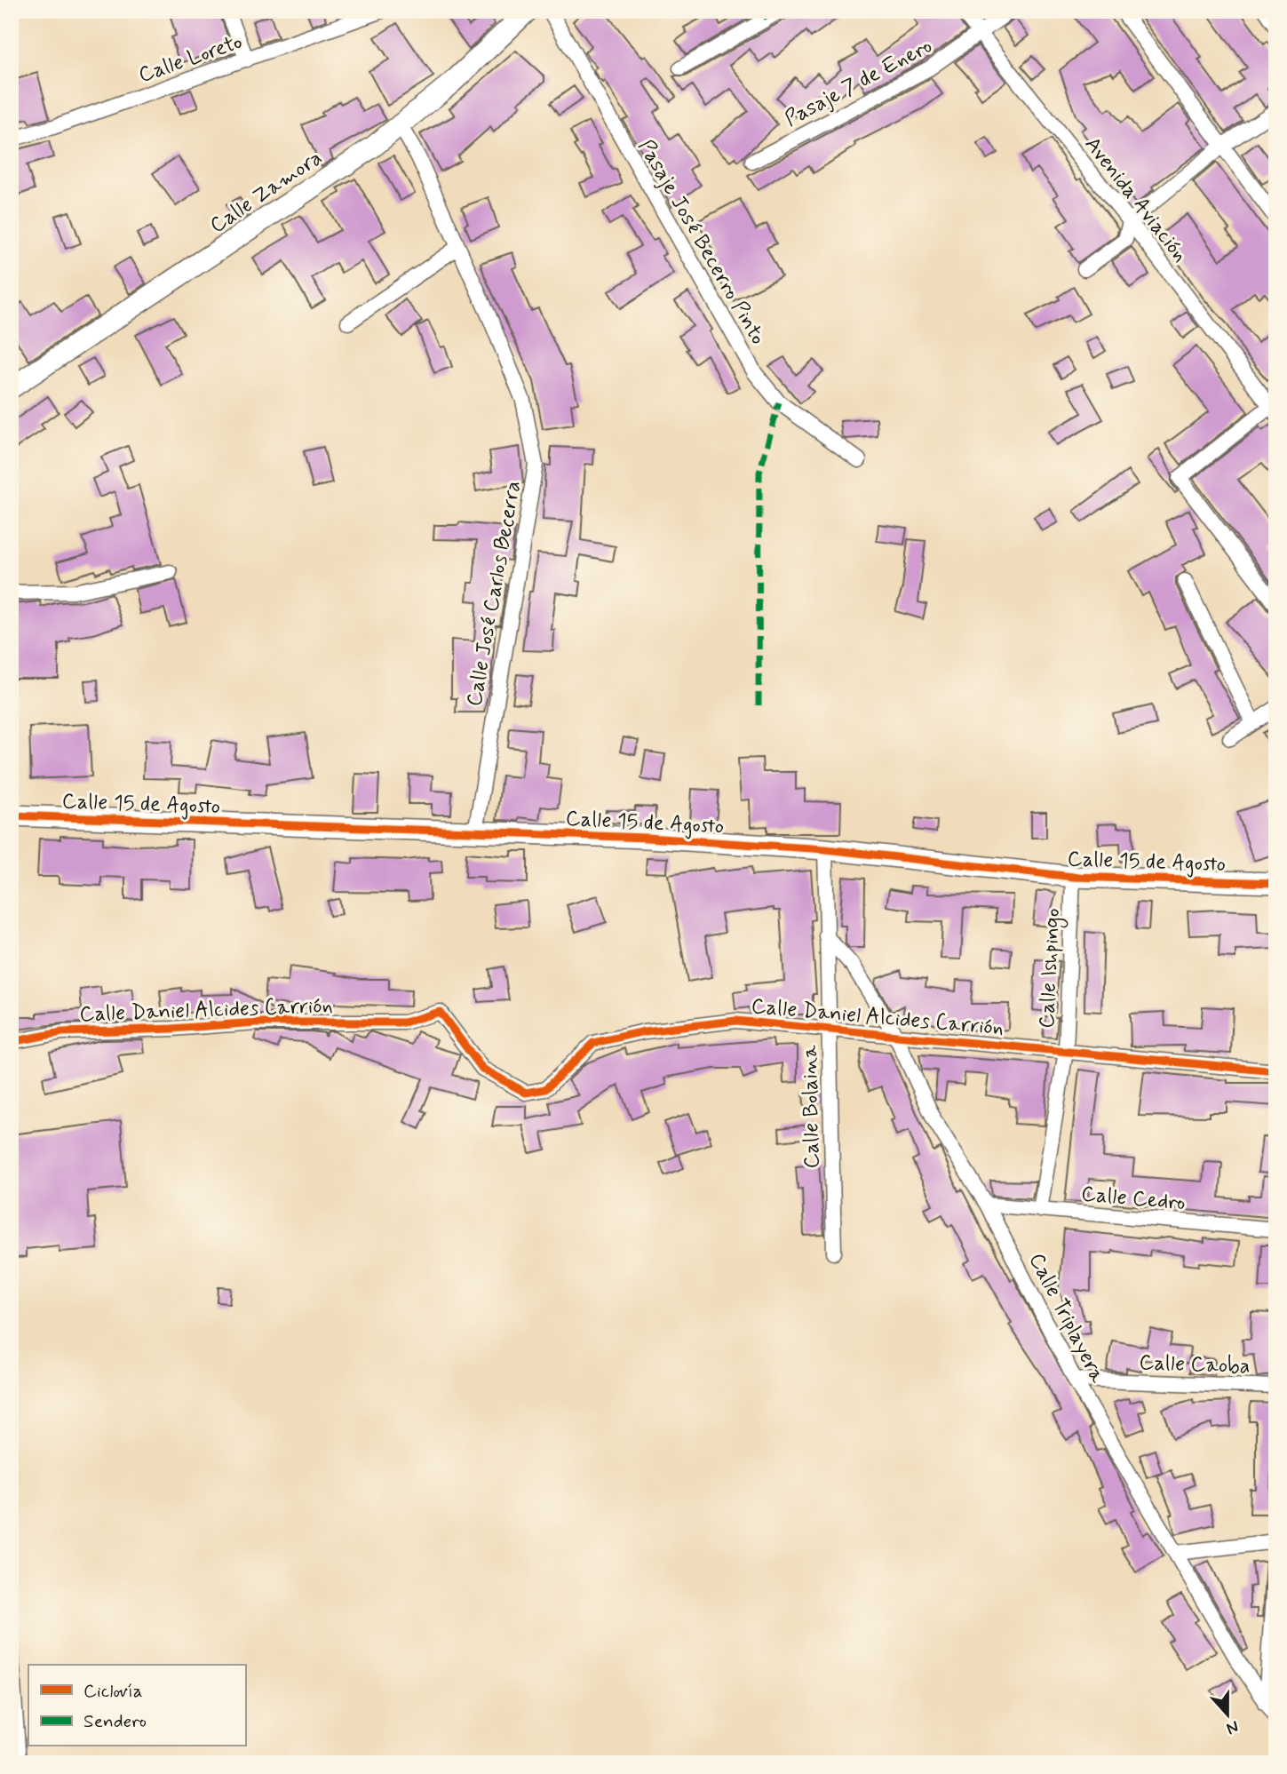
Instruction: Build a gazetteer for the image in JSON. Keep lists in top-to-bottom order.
{
  "streets": {
    "street": [
      "Calle Loreto",
      "Pasaje 7 de Enero",
      "Calle Zamora",
      "Avenida Aviación",
      "Pasaje José Becerro Pinto",
      "Calle José Carlos Becerra",
      "Calle 15 de Agosto",
      "Calle Ishpingo",
      "Calle Daniel Alcides Carrión",
      "Calle Bolaina",
      "Calle Cedro",
      "Calle Triplayera",
      "Calle Caoba"
    ]
  },
  "crossings": [
    ["Pasaje 7 de Enero", "Avenida Aviación"],
    ["Calle Zamora", "Calle José Carlos Becerra"],
    ["Calle José Carlos Becerra", "Calle 15 de Agosto"],
    ["Calle 15 de Agosto", "Calle Ishpingo"],
    ["Calle 15 de Agosto", "Calle Bolaina"],
    ["Calle Ishpingo", "Calle Daniel Alcides Carrión"],
    ["Calle Ishpingo", "Calle Cedro"],
    ["Calle Daniel Alcides Carrión", "Calle Bolaina"],
    ["Calle Daniel Alcides Carrión", "Calle Triplayera"],
    ["Calle Bolaina", "Calle Triplayera"],
    ["Calle Cedro", "Calle Triplayera"],
    ["Calle Triplayera", "Calle Caoba"]
  ],
  "legend": ["Ciclovía", "Sendero"],
  "north": "bottom"
}
